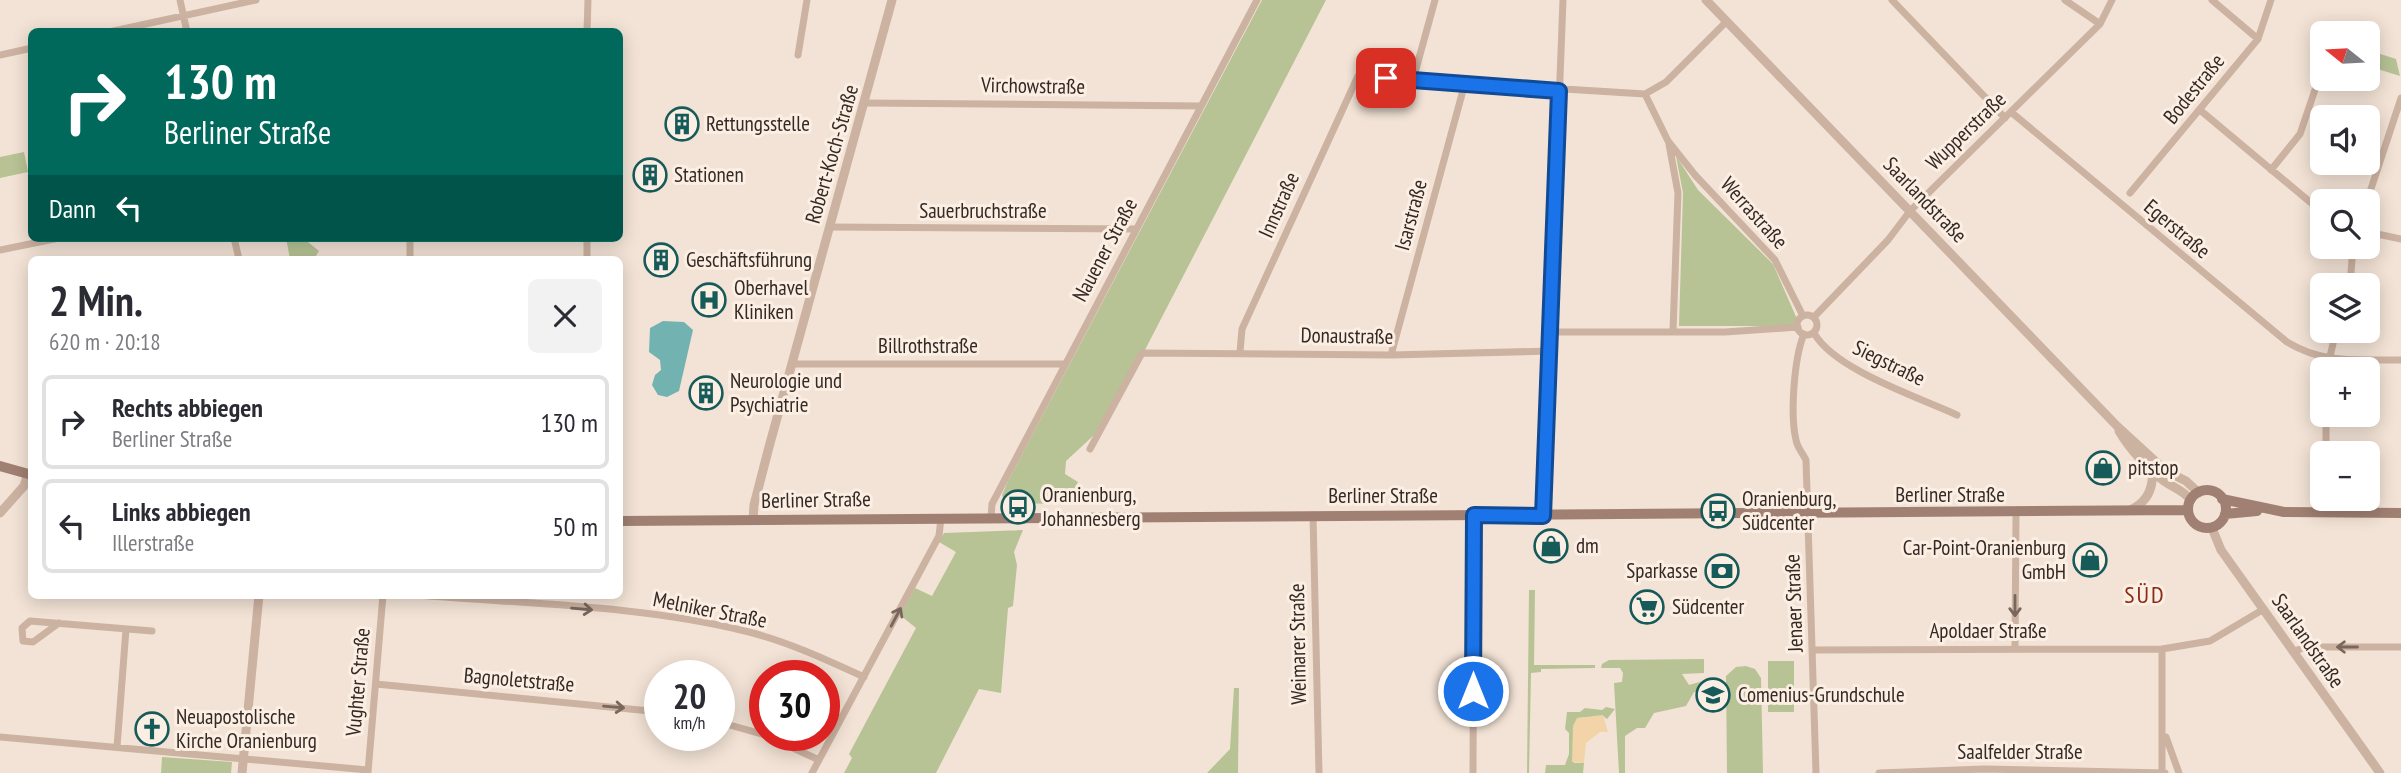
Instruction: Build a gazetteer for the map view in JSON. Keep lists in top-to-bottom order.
{
  "streets": {
    "main road": ["Berliner Straße"],
    "street": [
      "Virchowstraße",
      "Bodestraße",
      "Wupperstraße",
      "Robert-Koch-Straße",
      "Saarlandstraße",
      "Innstraße",
      "Sauerbruchstraße",
      "Werrastraße",
      "Isarstraße",
      "Egerstraße",
      "Nauener Straße",
      "Donaustraße",
      "Billrothstraße",
      "Siegstraße",
      "Jenaer Straße",
      "Melniker Straße",
      "Apoldaer Straße",
      "Weimarer Straße",
      "Bagnoletstraße",
      "Vughter Straße",
      "Saalfelder Straße"
    ]
  },
  "crossings": [
    ["Virchowstraße", "Robert-Koch-Straße"],
    ["Virchowstraße", "Nauener Straße"],
    ["Wupperstraße", "Saarlandstraße"],
    ["Wupperstraße", "Werrastraße"],
    ["Wupperstraße", "Egerstraße"],
    ["Wupperstraße", "Siegstraße"],
    ["Robert-Koch-Straße", "Sauerbruchstraße"],
    ["Robert-Koch-Straße", "Billrothstraße"],
    ["Robert-Koch-Straße", "Berliner Straße"],
    ["Saarlandstraße", "Berliner Straße"],
    ["Saarlandstraße", "Apoldaer Straße"],
    ["Innstraße", "Donaustraße"],
    ["Sauerbruchstraße", "Nauener Straße"],
    ["Werrastraße", "Siegstraße"],
    ["Isarstraße", "Donaustraße"],
    ["Nauener Straße", "Billrothstraße"],
    ["Nauener Straße", "Berliner Straße"],
    ["Berliner Straße", "Jenaer Straße"],
    ["Berliner Straße", "Weimarer Straße"],
    ["Jenaer Straße", "Apoldaer Straße"],
    ["Bagnoletstraße", "Vughter Straße"]
  ],
  "one_way": ["Melniker Straße", "Bagnoletstraße"],
  "districts": ["SÜD"],
  "places": {
    "building": [
      "Rettungsstelle",
      "Stationen",
      "Geschäftsführung",
      "Neurologie und Psychiatrie"
    ],
    "hospital": ["Oberhavel Kliniken"],
    "shop": ["pitstop", "dm", "Car-Point-Oranienburg GmbH"],
    "bus stop": ["Oranienburg, Johannesberg", "Oranienburg, Südcenter"],
    "bank": ["Sparkasse"],
    "supermarket": ["Südcenter"],
    "school or university": ["Comenius-Grundschule"],
    "church": ["Neuapostolische Kirche Oranienburg"]
  },
  "north": "left",
  "page": {
    "map_buttons": ["+", "−"],
    "turn": ["130 m", "Berliner Straße"],
    "then": "Dann",
    "heading": ["2 Min.", "620 m · 20:18"],
    "list": [
      {
        "name": "Rechts abbiegen",
        "note": "Berliner Straße",
        "value": "130 m"
      },
      {
        "name": "Links abbiegen",
        "note": "Illerstraße",
        "value": "50 m"
      }
    ],
    "speed": "20 km/h",
    "limit": "30"
  }
}
